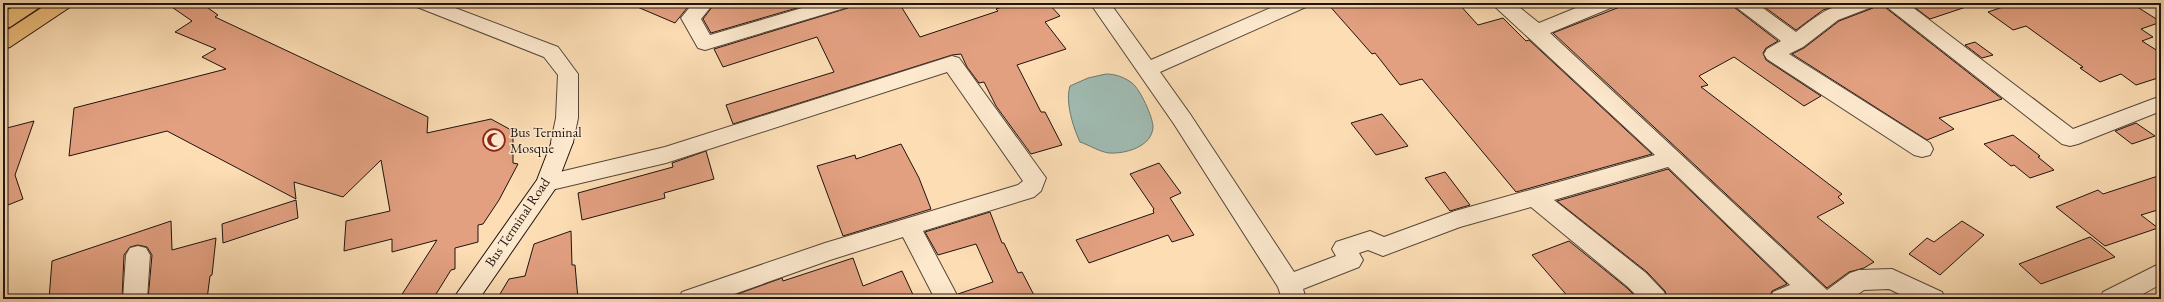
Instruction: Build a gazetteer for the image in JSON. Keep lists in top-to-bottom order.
{
  "streets": {
    "street": ["Bus Terminal Road"]
  },
  "places": {
    "mosque": ["Bus Terminal Mosque"]
  }
}
